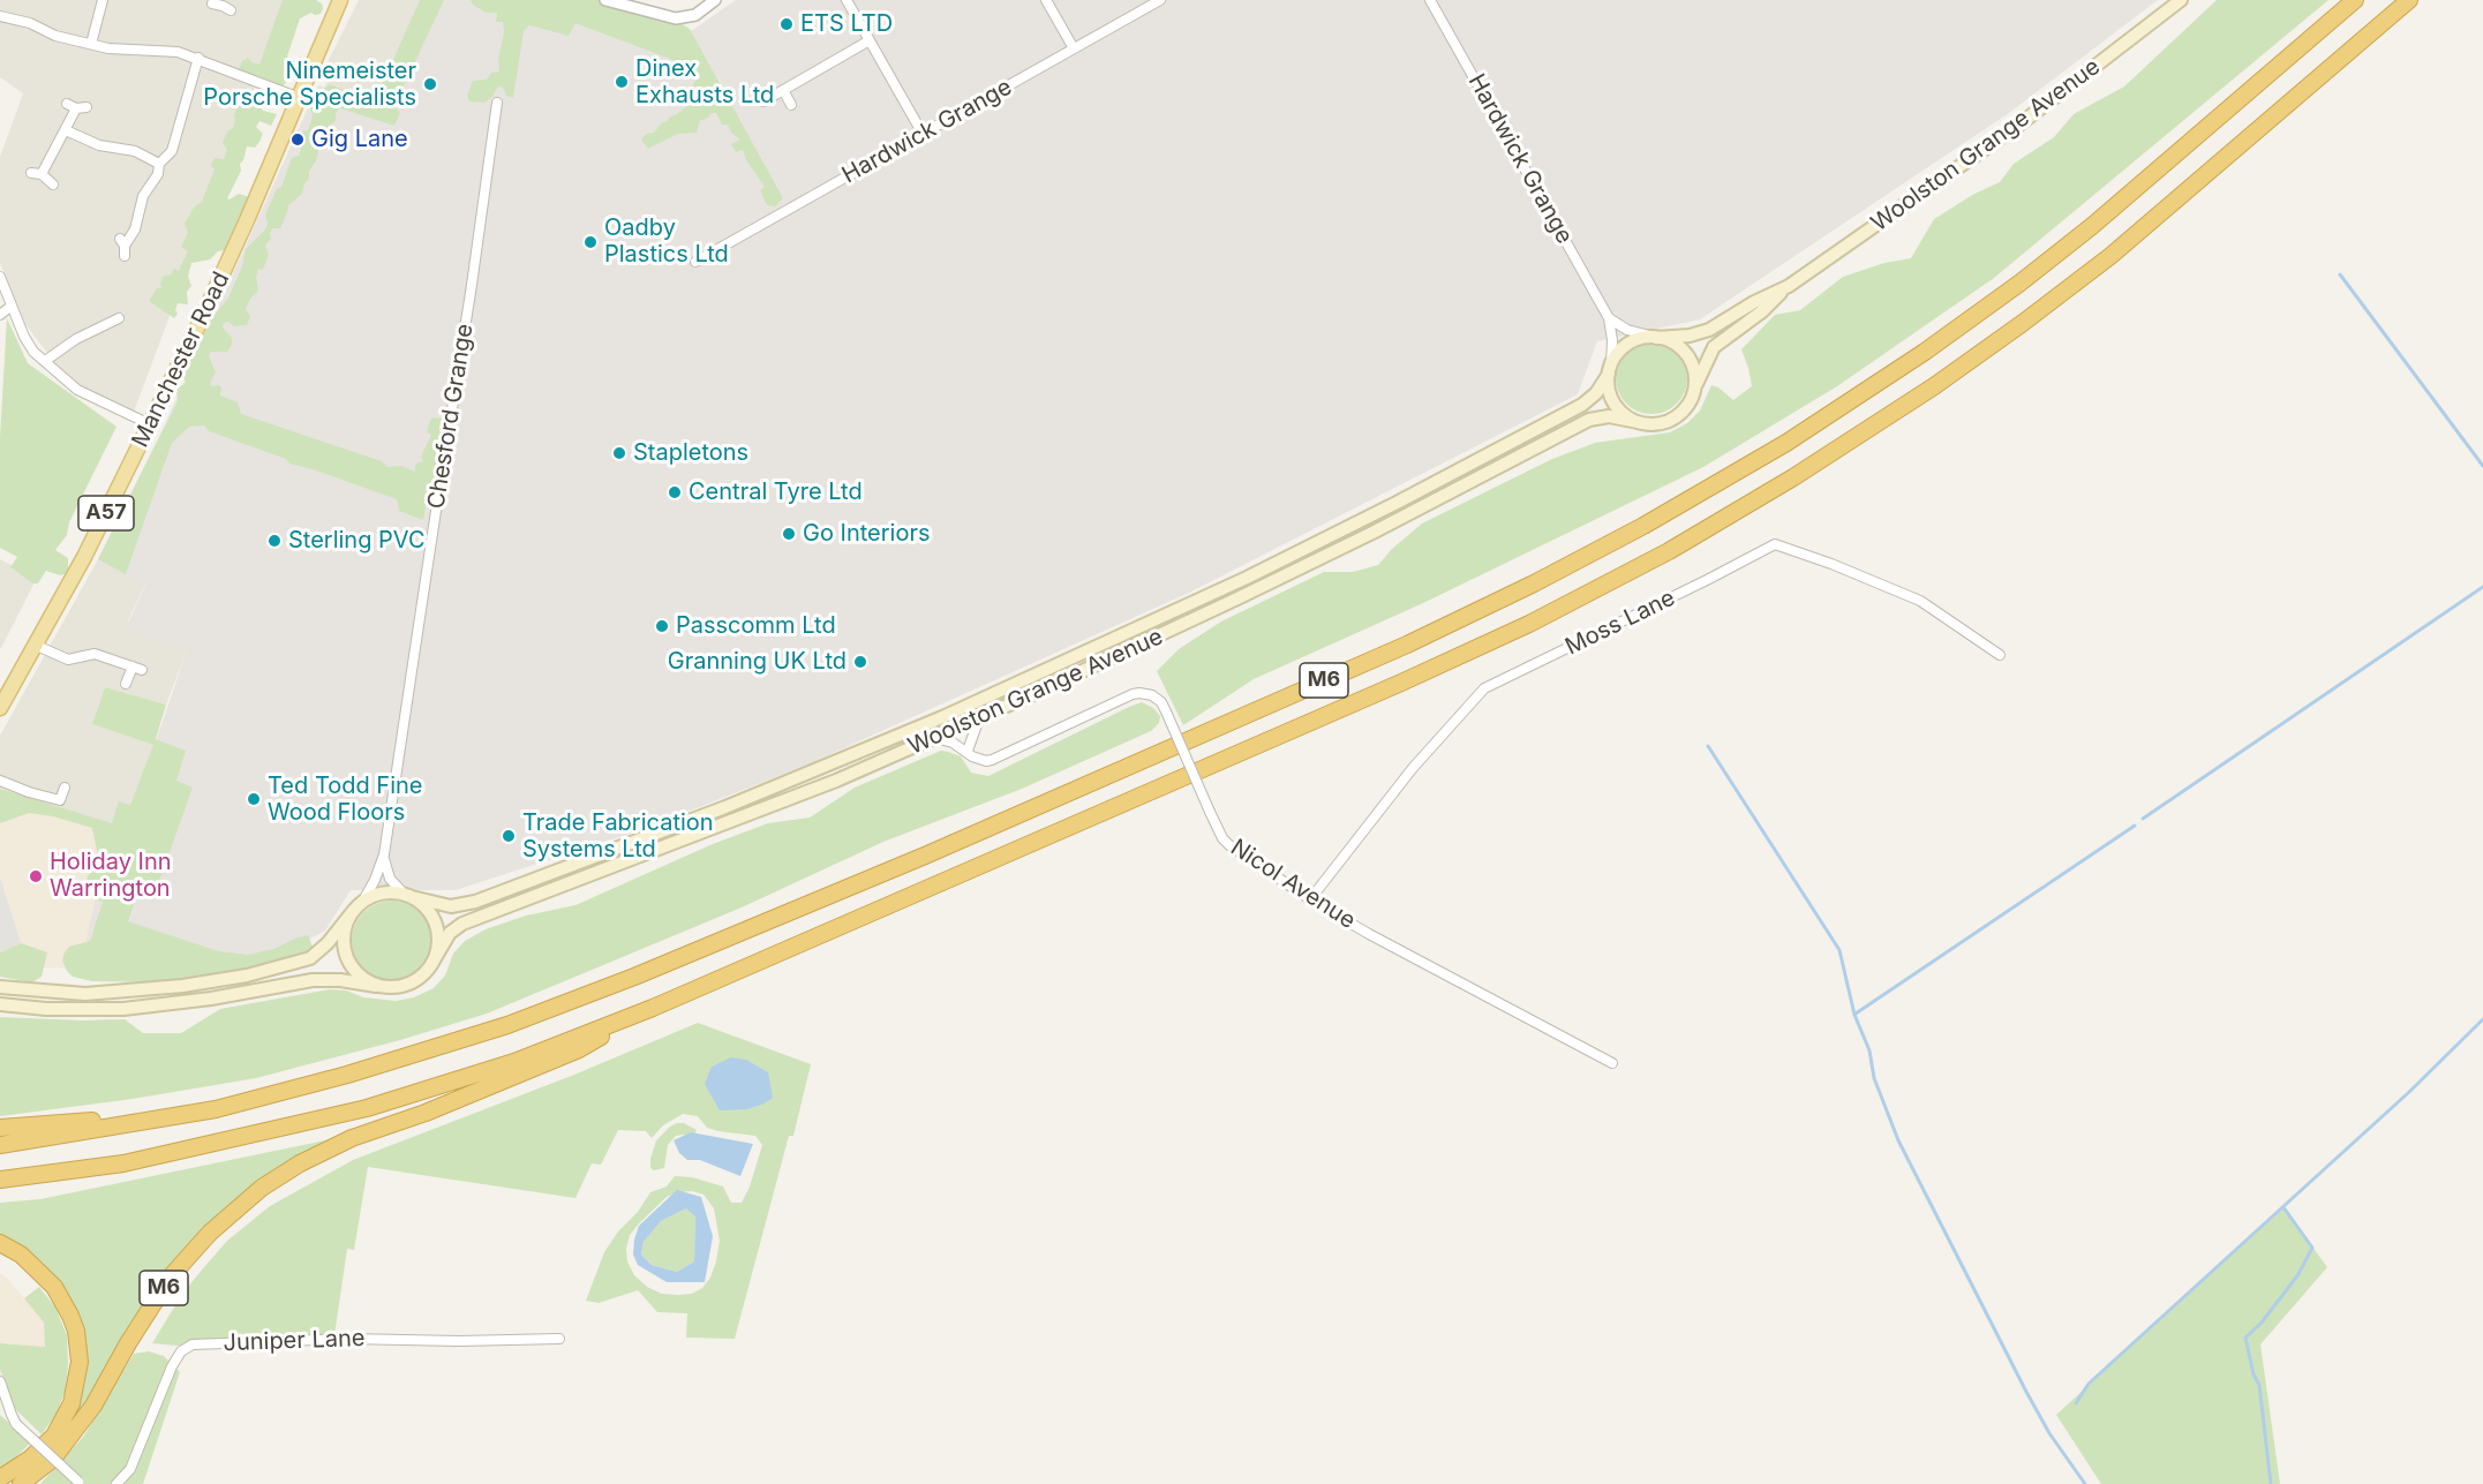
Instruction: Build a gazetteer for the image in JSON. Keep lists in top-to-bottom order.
{
  "streets": {
    "highway": ["M6"],
    "main road": ["Woolston Grange Avenue", "Manchester Road", "A57"],
    "street": [
      "Hardwick Grange",
      "Chesford Grange",
      "Moss Lane",
      "Nicol Avenue",
      "Juniper Lane"
    ]
  },
  "crossings": [
    ["Hardwick Grange", "Woolston Grange Avenue"],
    ["Woolston Grange Avenue", "Chesford Grange"],
    ["Woolston Grange Avenue", "Nicol Avenue"],
    ["Moss Lane", "Nicol Avenue"]
  ],
  "places": [
    "ETS LTD",
    "Dinex Exhausts Ltd",
    "Ninemeister Porsche Specialists",
    "Gig Lane",
    "Oadby Plastics Ltd",
    "Stapletons",
    "Central Tyre Ltd",
    "Go Interiors",
    "Sterling PVC",
    "Passcomm Ltd",
    "Granning UK Ltd",
    "Ted Todd Fine Wood Floors",
    "Trade Fabrication Systems Ltd",
    "Holiday Inn Warrington"
  ]
}
